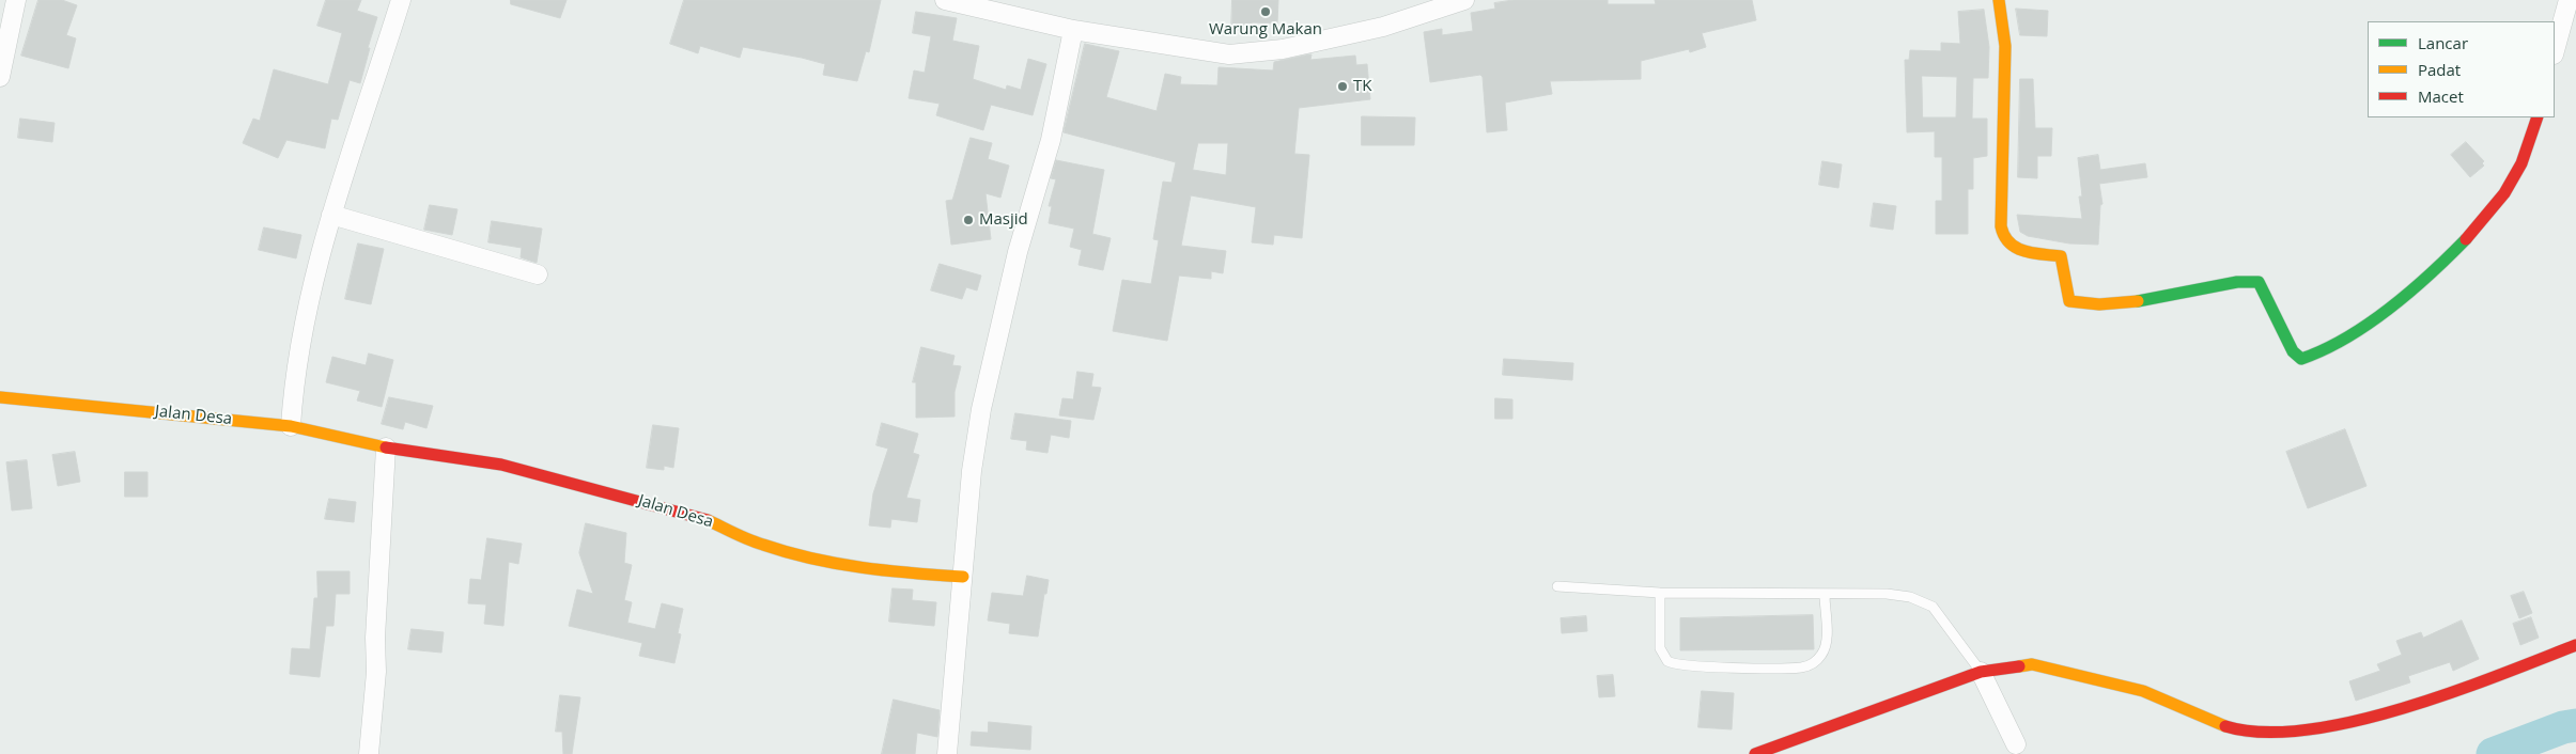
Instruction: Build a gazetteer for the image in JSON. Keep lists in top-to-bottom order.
{
  "streets": {
    "street": ["Jalan Desa"]
  },
  "places": ["Warung Makan", "TK", "Masjid"],
  "legend": ["Lancar", "Padat", "Macet"]
}
